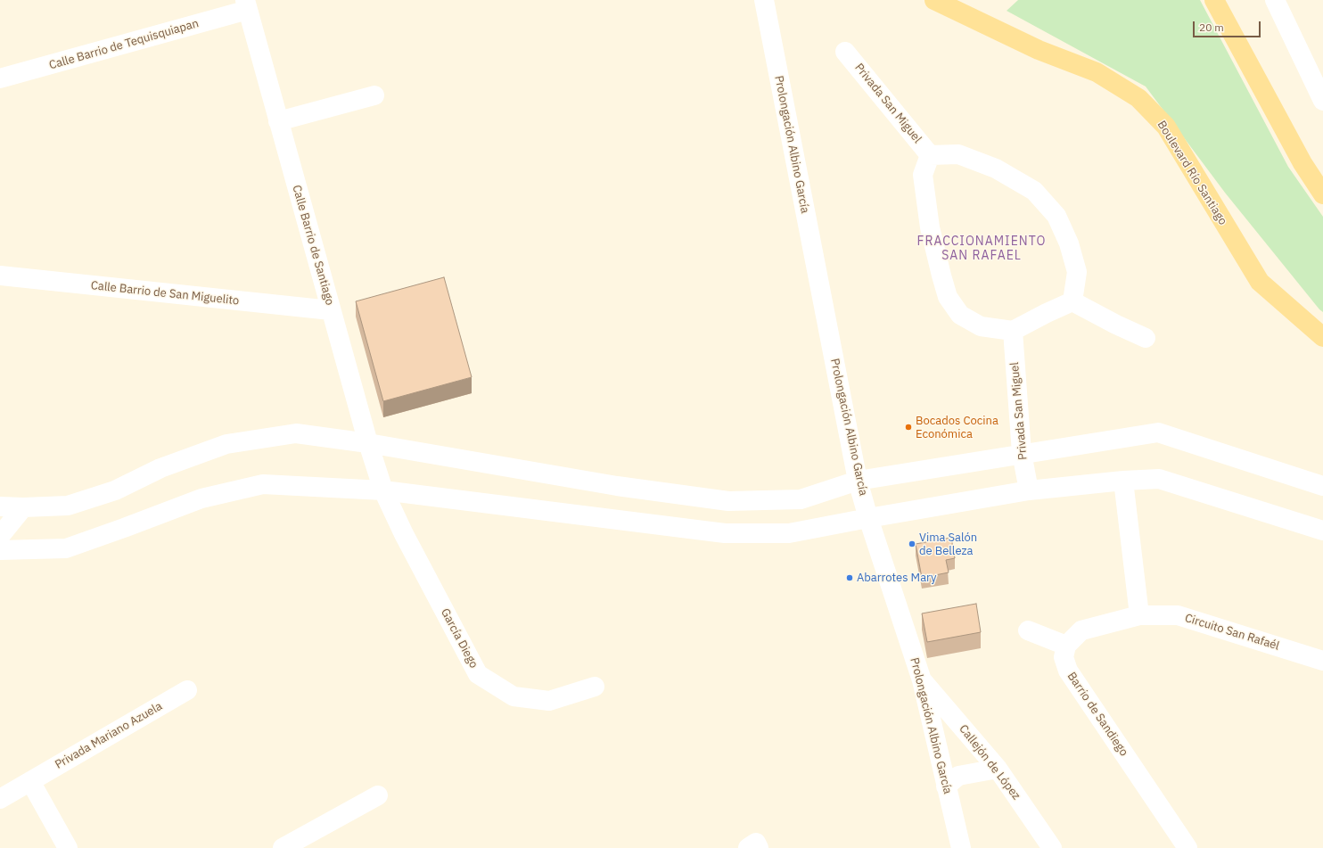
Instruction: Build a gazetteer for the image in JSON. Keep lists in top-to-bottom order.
{
  "streets": {
    "main road": ["Boulevard Río Santiago"],
    "street": [
      "Calle Barrio de Tequisquiapan",
      "Privada San Miguel",
      "Prolongación Albino García",
      "Calle Barrio de Santiago",
      "Calle Barrio de San Miguelito",
      "Circuito San Rafaél",
      "García Diego",
      "Barrio de Sandiego",
      "Privada Mariano Azuela",
      "Callejón de López"
    ]
  },
  "crossings": [
    ["Calle Barrio de Tequisquiapan", "Calle Barrio de Santiago"],
    ["Prolongación Albino García", "Callejón de López"],
    ["Calle Barrio de Santiago", "Calle Barrio de San Miguelito"],
    ["Calle Barrio de Santiago", "García Diego"]
  ],
  "districts": ["FRACCIONAMIENTO SAN RAFAEL"],
  "places": ["Bocados Cocina Económica", "Vima Salón de Belleza", "Abarrotes Mary"],
  "scale_bar": "20 m"
}
